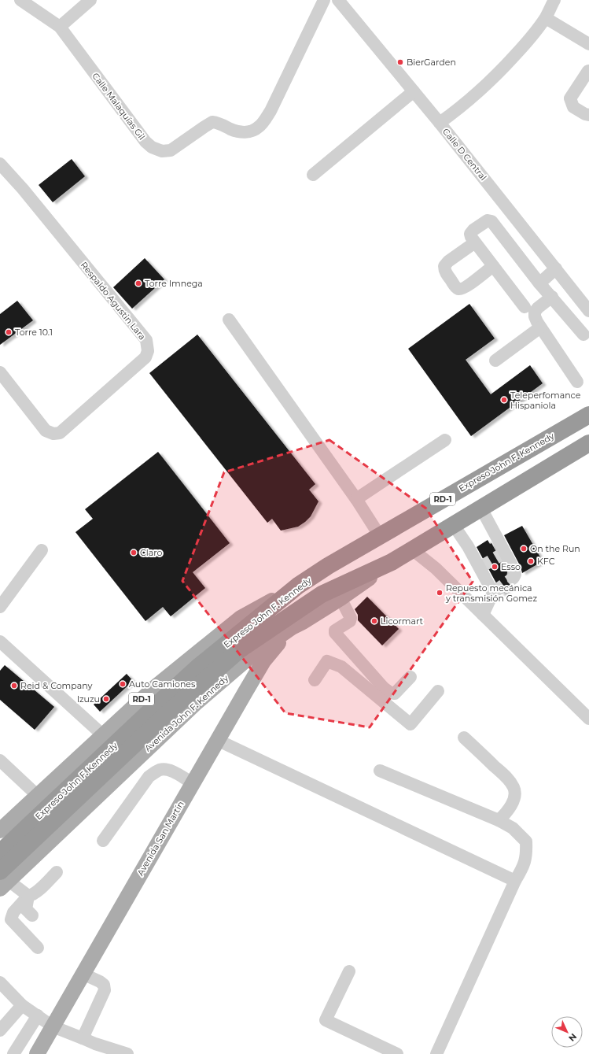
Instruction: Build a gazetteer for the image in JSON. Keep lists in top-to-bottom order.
{
  "streets": {
    "highway": ["Expreso John F. Kennedy", "RD-1"],
    "main road": ["Avenida John F. Kennedy", "Avenida San Martín"],
    "street": ["Calle Malaquías Gil", "Calle D Central", "Respaldo Agustin Lara"]
  },
  "crossings": [
    ["Expreso John F. Kennedy", "RD-1"],
    ["Expreso John F. Kennedy", "Avenida John F. Kennedy"],
    ["Avenida John F. Kennedy", "Avenida San Martín"]
  ],
  "places": [
    "BierGarden",
    "Torre Imnega",
    "Torre 10.1",
    "Teleperfomance Hispaniola",
    "On the Run",
    "Claro",
    "KFC",
    "Esso",
    "Repuesto mecánica y transmisión Gomez",
    "Licormart",
    "Auto Camiones",
    "Reid & Company",
    "Izuzu"
  ],
  "north": "bottom right"
}
